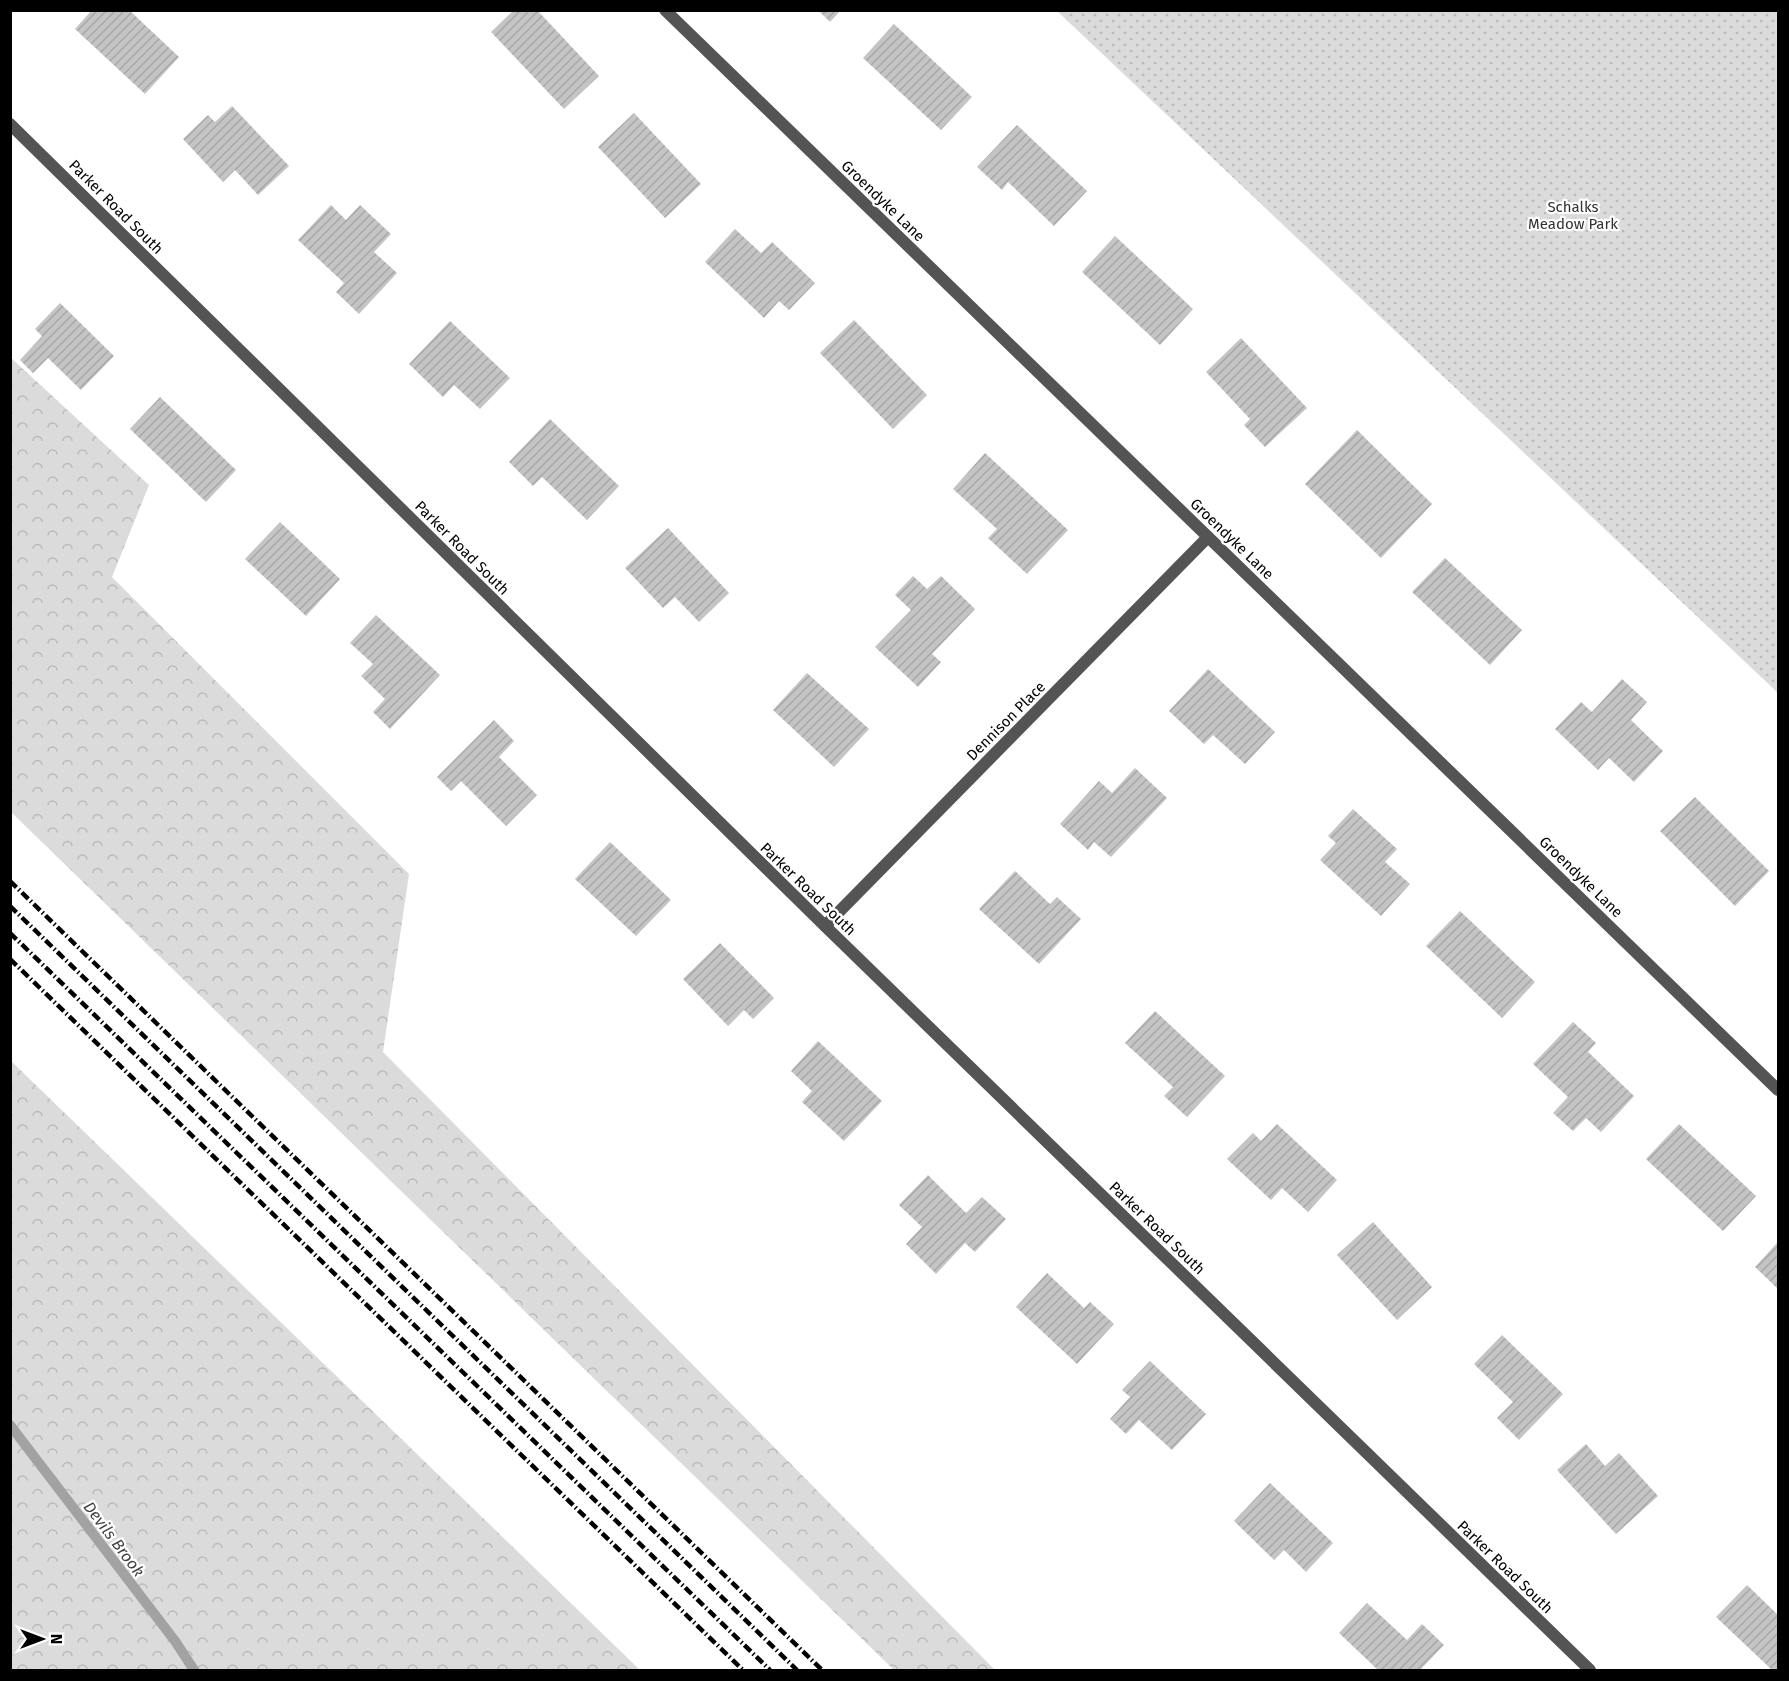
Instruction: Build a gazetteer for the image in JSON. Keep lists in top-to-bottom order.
{
  "streets": {
    "street": ["Groendyke Lane", "Parker Road South", "Dennison Place"]
  },
  "crossings": [
    ["Groendyke Lane", "Dennison Place"],
    ["Parker Road South", "Dennison Place"]
  ],
  "water": ["Devils Brook"],
  "parks": ["Schalks Meadow Park"],
  "north": "right"
}
